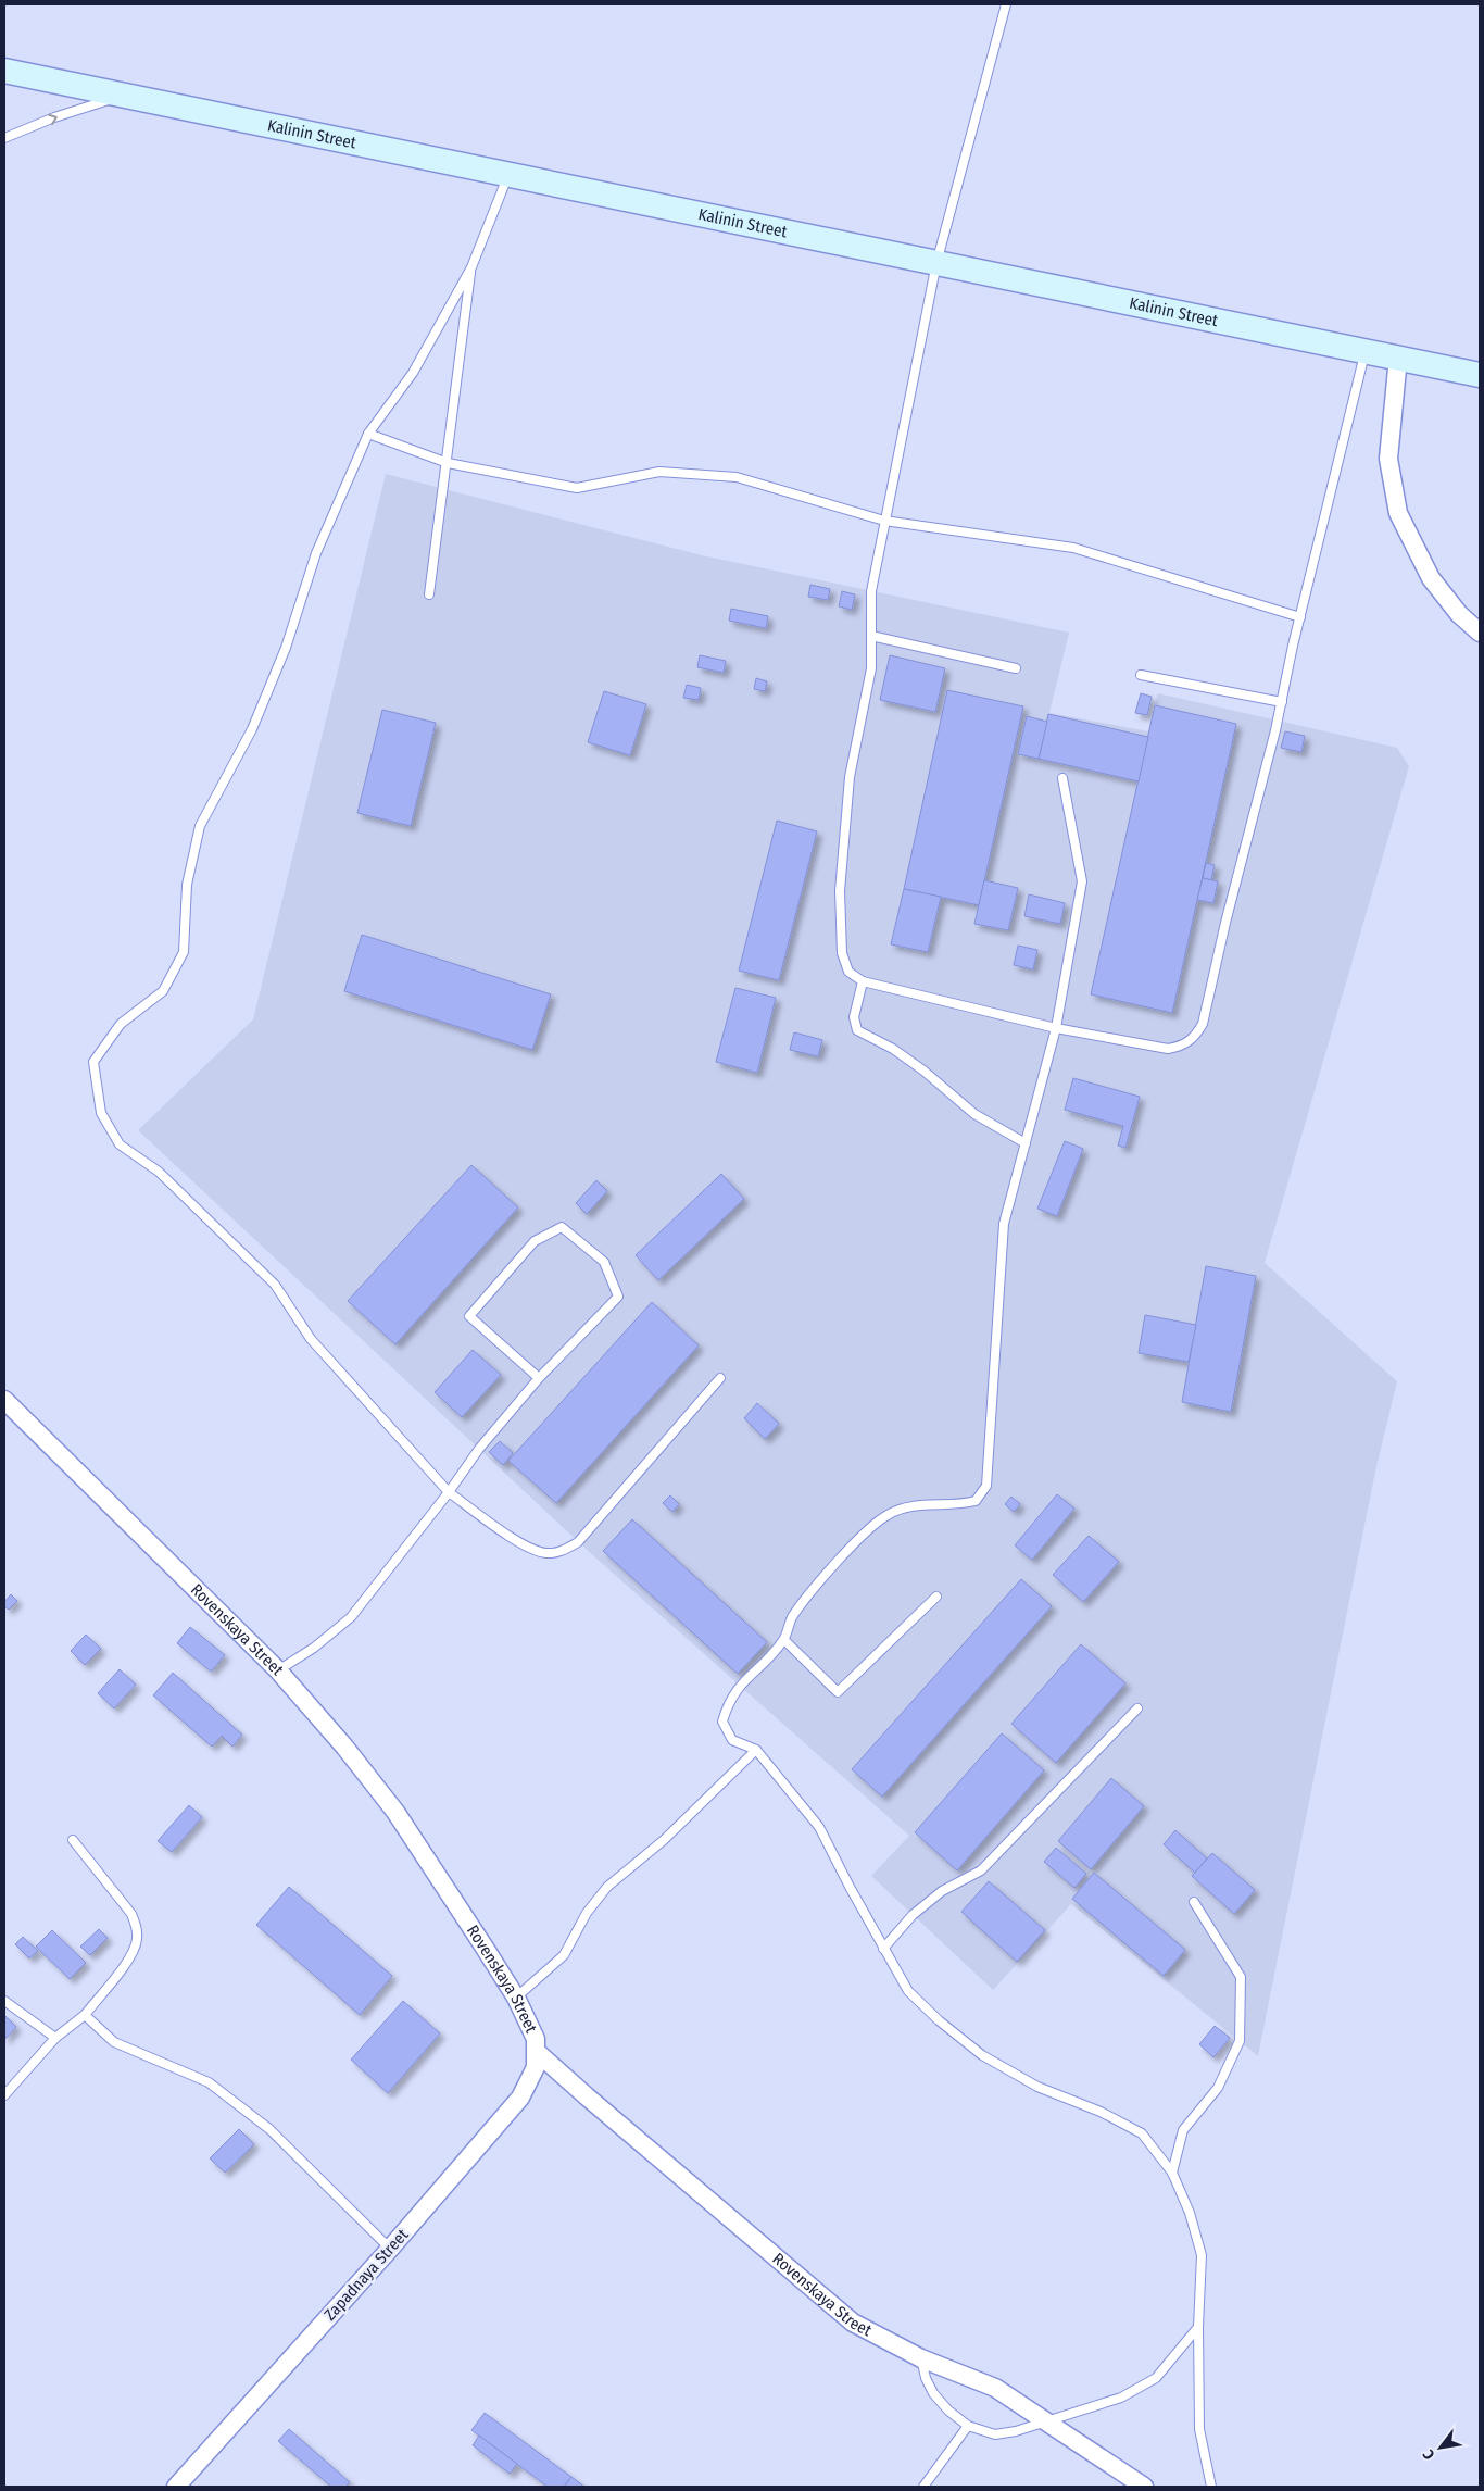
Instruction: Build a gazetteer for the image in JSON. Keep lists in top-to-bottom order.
{
  "streets": {
    "main road": ["Kalinin Street"],
    "street": ["Rovenskaya Street", "Zapadnaya Street"]
  },
  "crossings": [
    ["Rovenskaya Street", "Zapadnaya Street"]
  ],
  "north": "bottom left"
}
